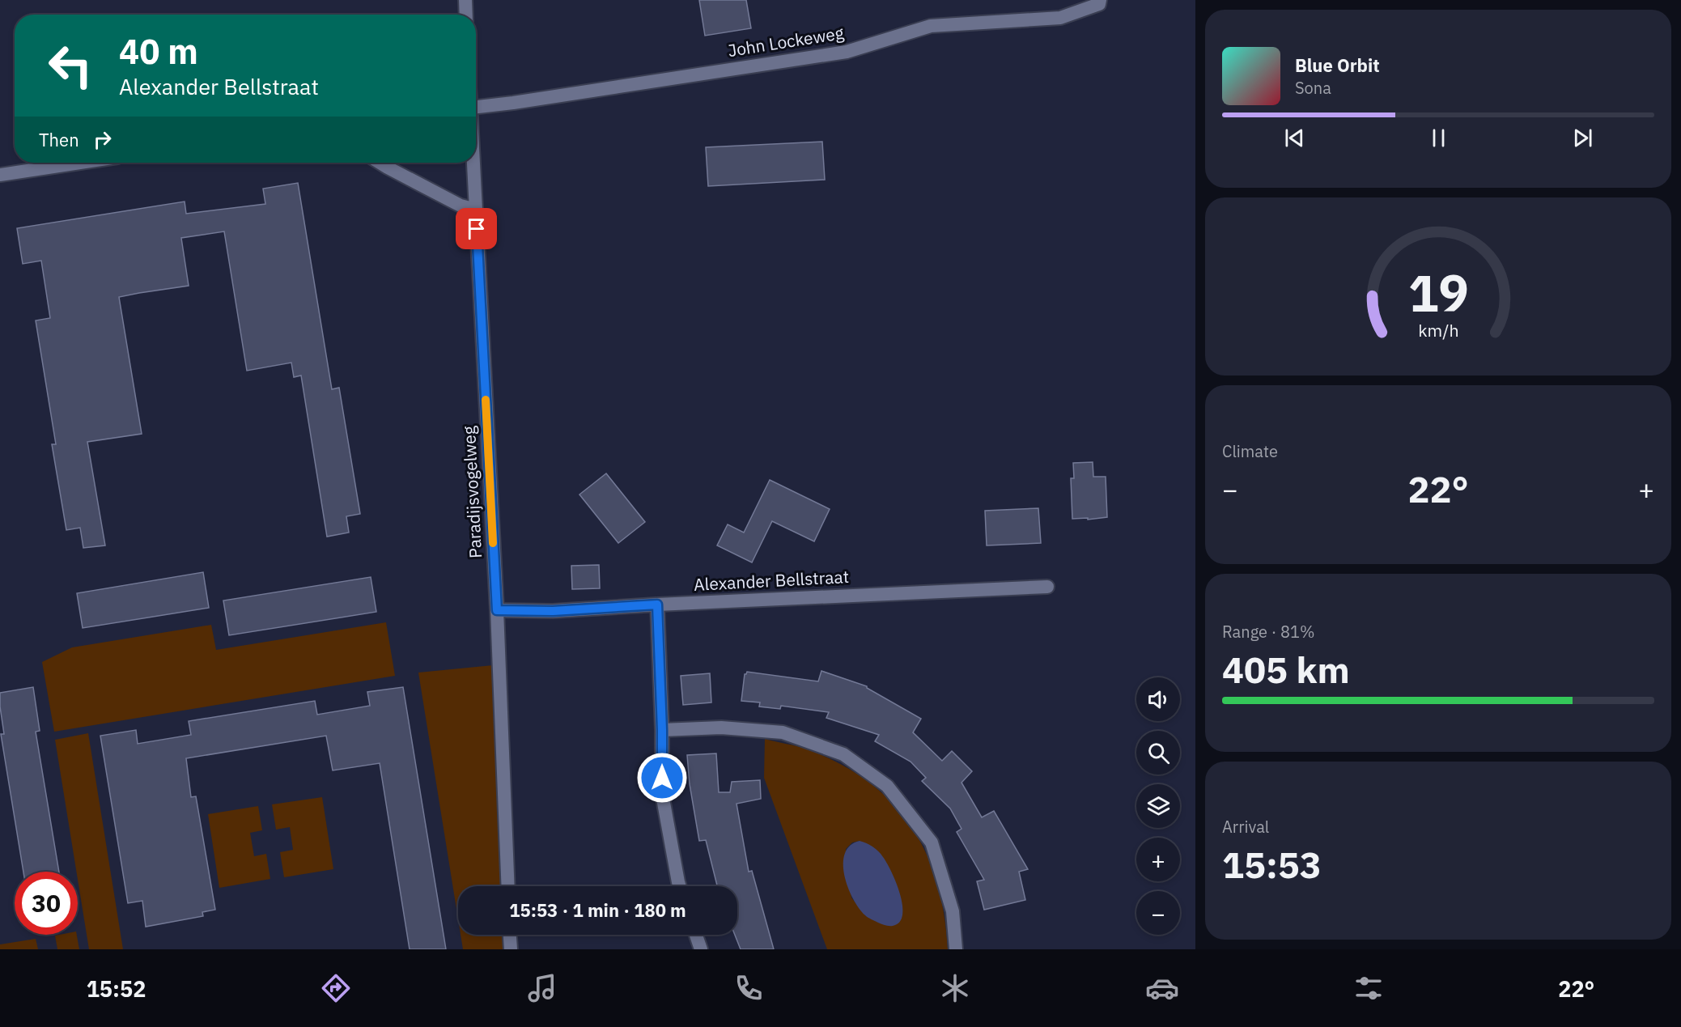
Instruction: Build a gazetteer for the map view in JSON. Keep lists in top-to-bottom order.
{
  "streets": {
    "street": ["John Lockeweg", "Paradijsvogelweg", "Alexander Bellstraat"]
  },
  "crossings": [
    ["Paradijsvogelweg", "Alexander Bellstraat"]
  ],
  "page": {
    "turn": ["40 m", "Alexander Bellstraat"],
    "song": ["Blue Orbit", "Sona"],
    "then": "Then",
    "tile": [
      "Climate",
      ["Range · 81%", "405 km"],
      ["Arrival", "15:53"]
    ],
    "heat": ["−", "22°", "+"],
    "map_buttons": ["+", "−"],
    "limit": "30",
    "trip": "15:53 · 1 min · 180 m",
    "tabs": ["15:52", "22°"],
    "gauge": ["19", "km/h"]
  }
}
